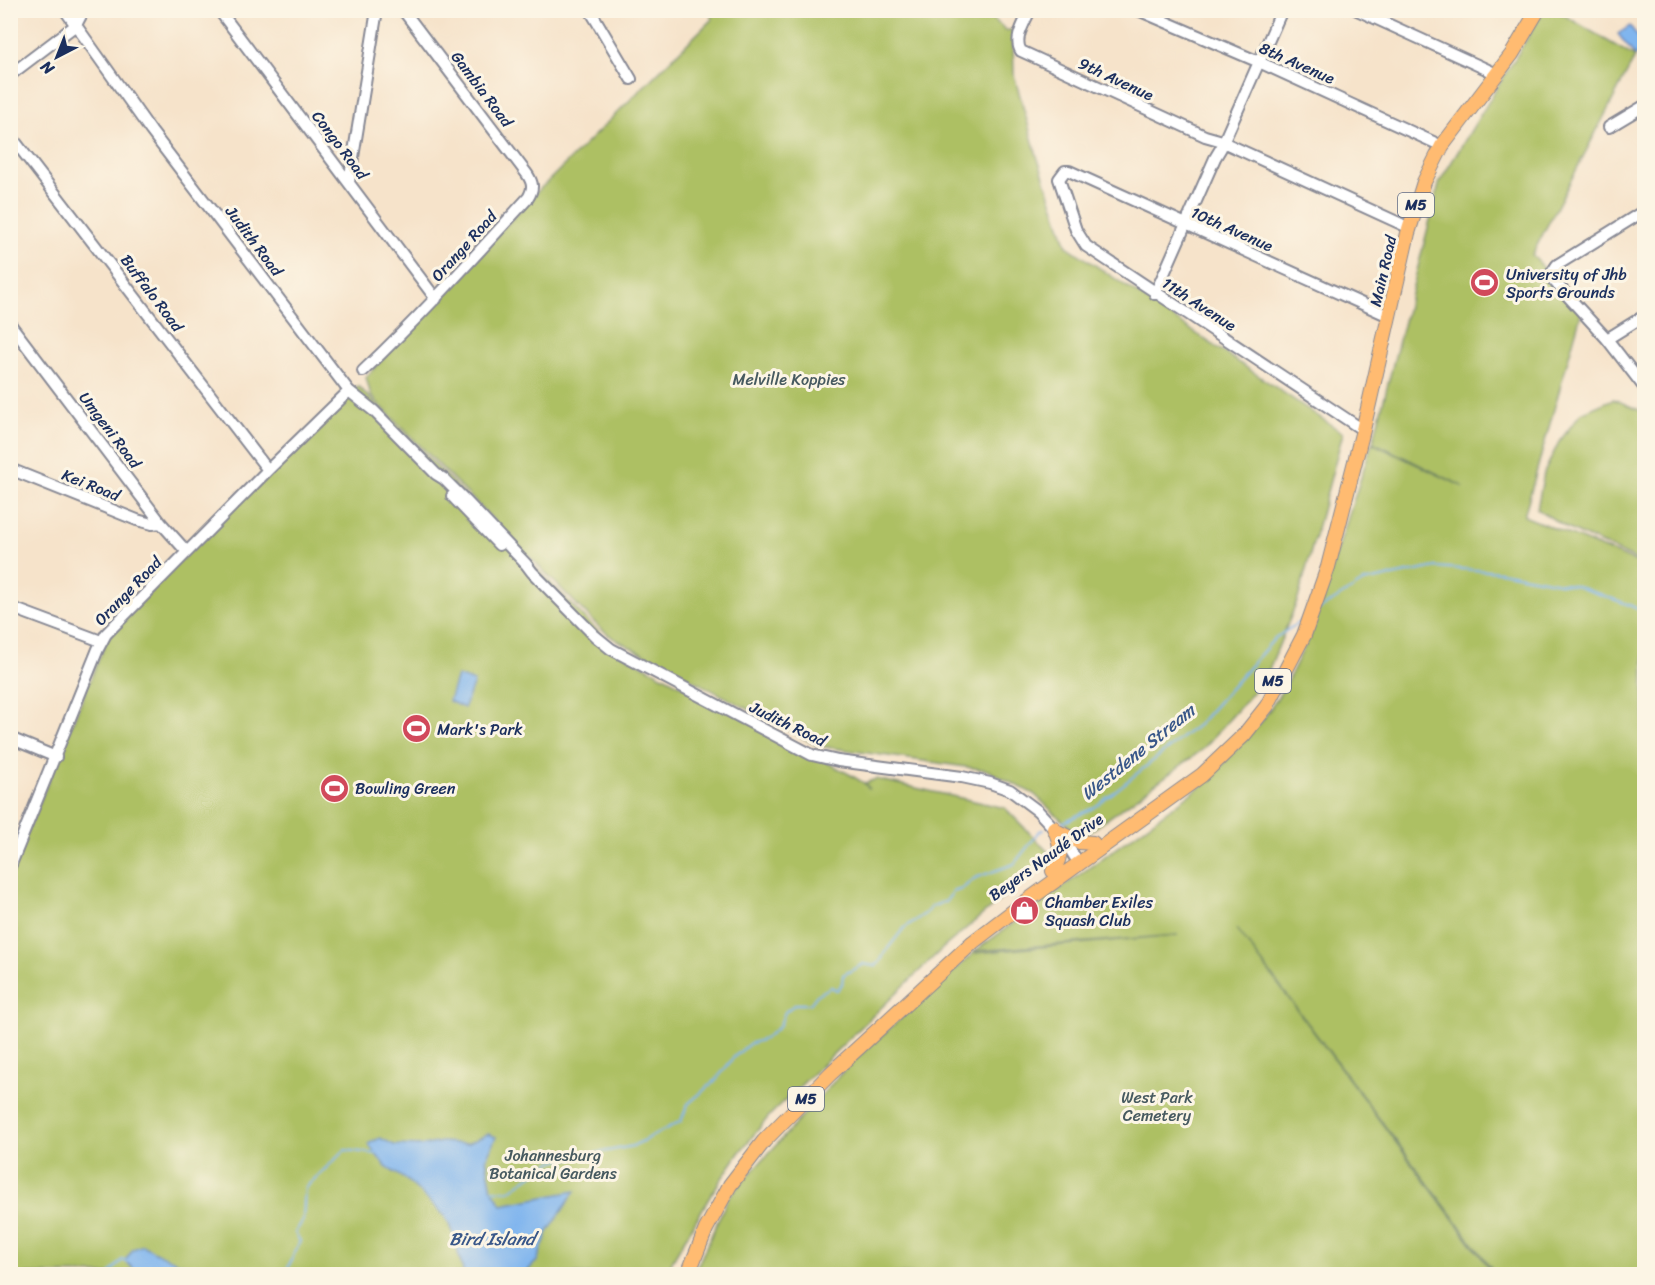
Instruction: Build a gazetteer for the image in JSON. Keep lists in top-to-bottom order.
{
  "streets": {
    "main road": ["M5", "Main Road", "Beyers Naudé Drive"],
    "street": [
      "8th Avenue",
      "9th Avenue",
      "Gambia Road",
      "Congo Road",
      "10th Avenue",
      "Judith Road",
      "Orange Road",
      "Buffalo Road",
      "11th Avenue",
      "Umgeni Road",
      "Kei Road"
    ]
  },
  "crossings": [
    ["8th Avenue", "Main Road"],
    ["9th Avenue", "Main Road"],
    ["Gambia Road", "Orange Road"],
    ["Congo Road", "Orange Road"],
    ["10th Avenue", "Main Road"],
    ["10th Avenue", "11th Avenue"],
    ["Judith Road", "Orange Road"],
    ["Judith Road", "Beyers Naudé Drive"],
    ["Orange Road", "Buffalo Road"],
    ["Orange Road", "Umgeni Road"],
    ["Main Road", "11th Avenue"],
    ["Main Road", "Beyers Naudé Drive"],
    ["11th Avenue", "Beyers Naudé Drive"],
    ["Umgeni Road", "Kei Road"]
  ],
  "water": ["Westdene Stream", "Bird Island"],
  "parks": ["Melville Koppies", "West Park Cemetery", "Johannesburg Botanical Gardens"],
  "places": {
    "sports": ["University of Jhb Sports Grounds", "Mark's Park", "Bowling Green"],
    "shop": ["Chamber Exiles Squash Club"]
  },
  "north": "bottom left"
}
